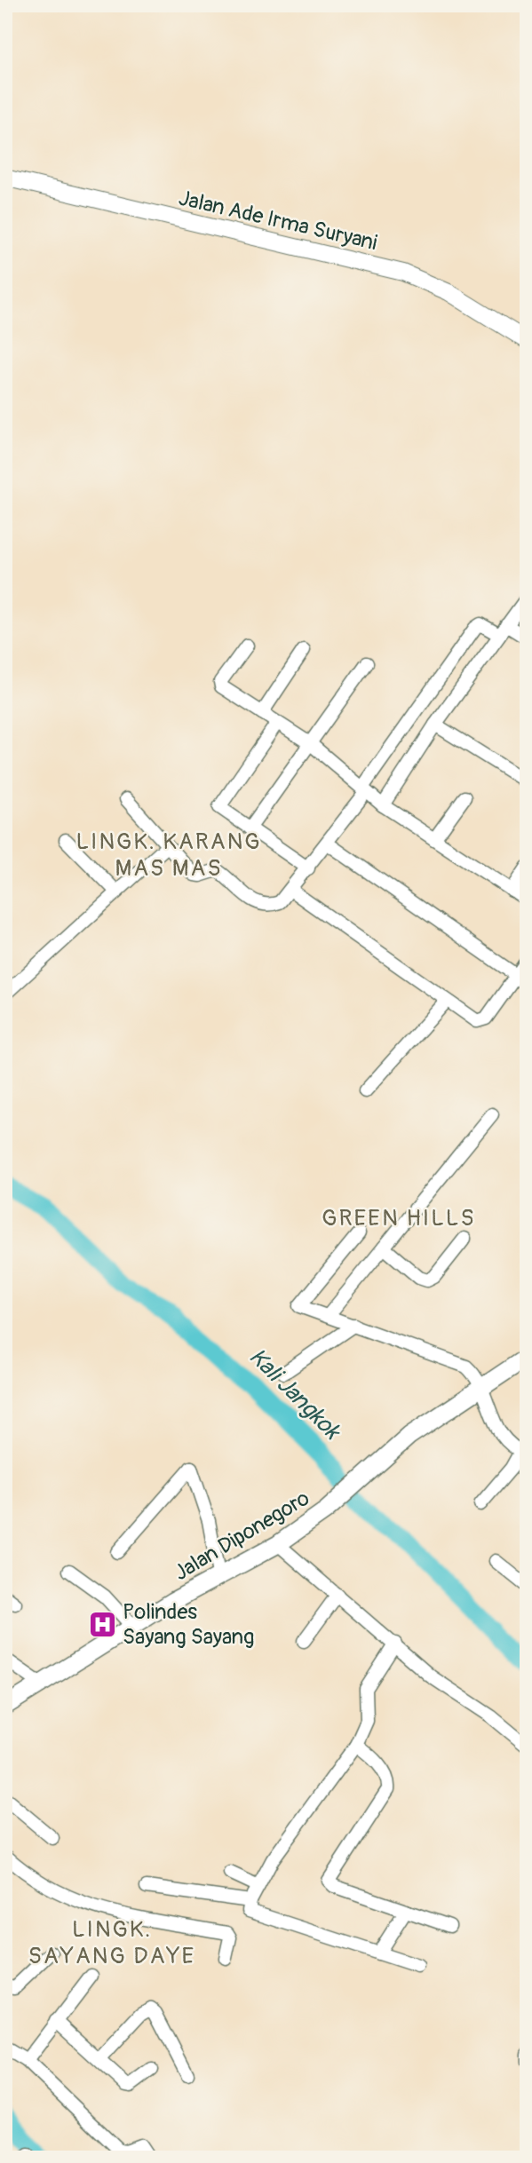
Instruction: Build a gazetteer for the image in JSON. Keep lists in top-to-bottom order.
{
  "streets": {
    "main road": ["Jalan Diponegoro"],
    "street": ["Jalan Ade Irma Suryani"]
  },
  "districts": ["LINGK. KARANG MAS MAS", "GREEN HILLS", "LINGK. SAYANG DAYE"],
  "water": ["Kali Jangkok"],
  "places": {
    "hospital": ["Polindes Sayang Sayang"]
  }
}
